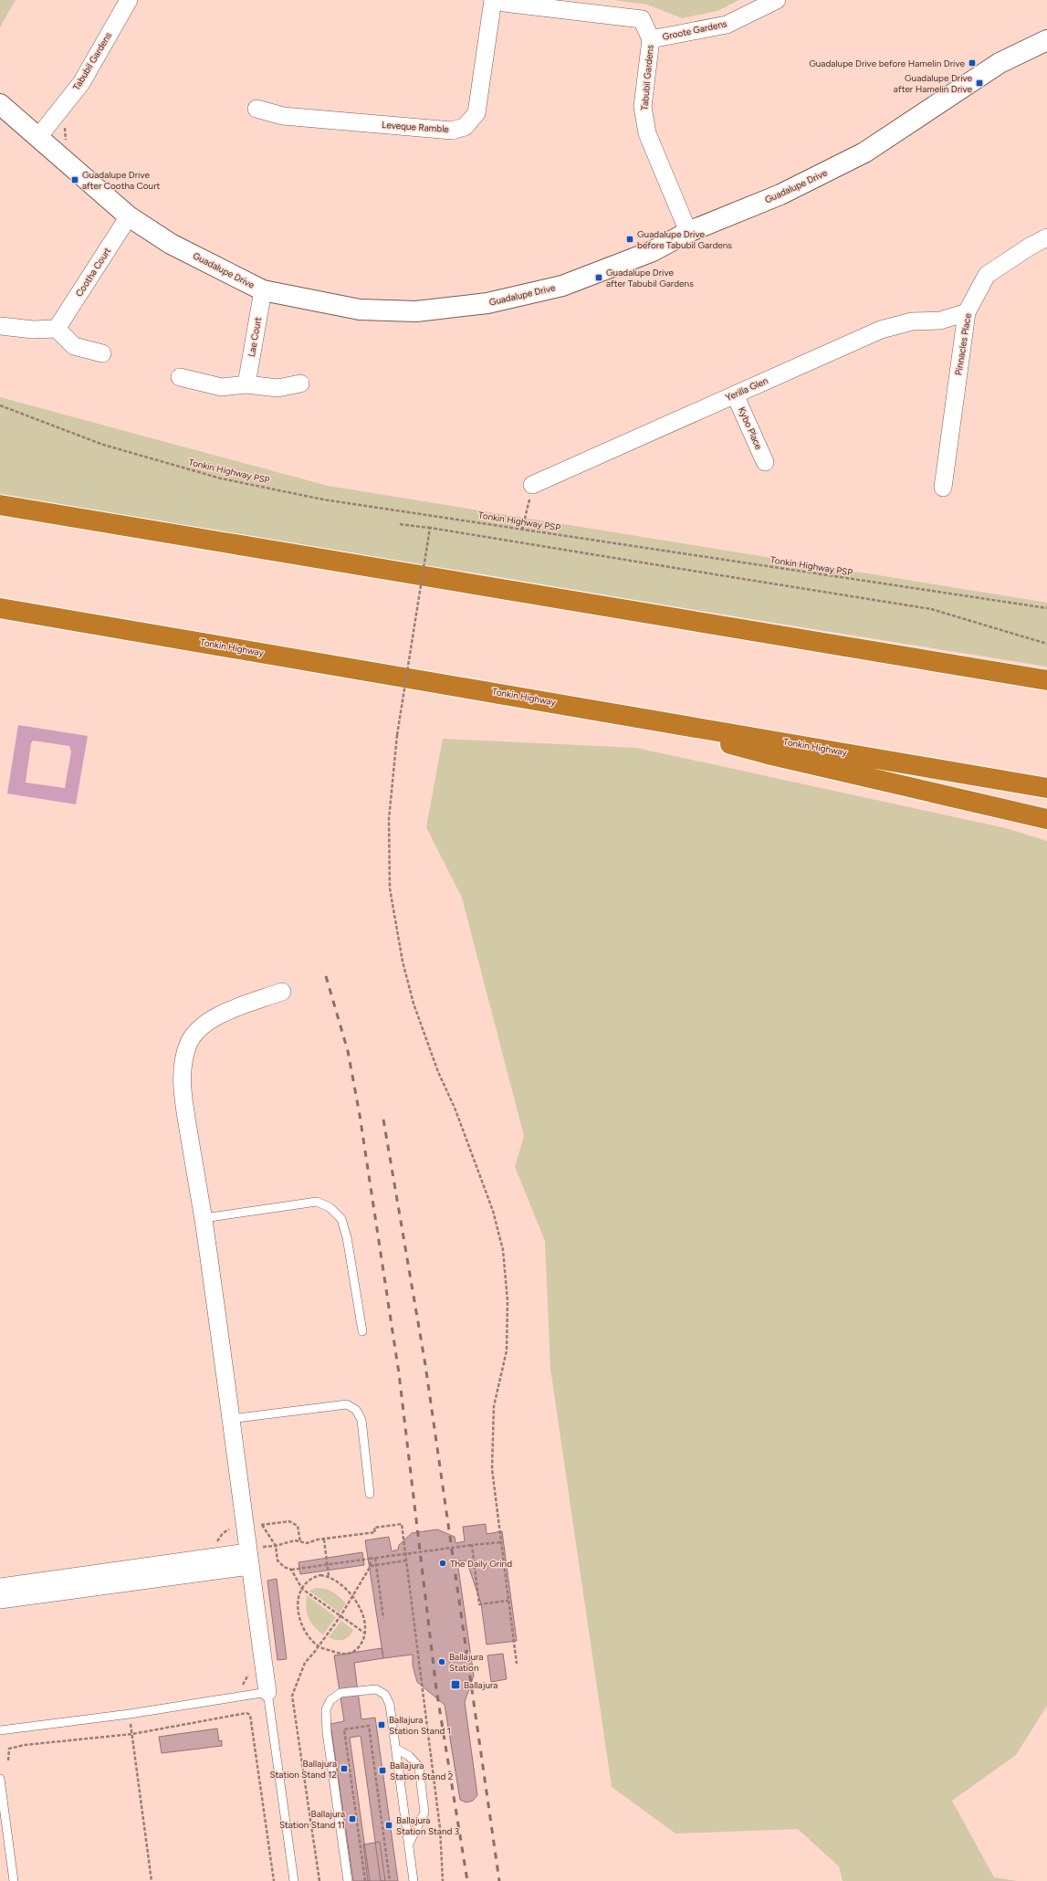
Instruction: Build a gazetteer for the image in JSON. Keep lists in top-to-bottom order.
{
  "streets": {
    "highway": ["Tonkin Highway"],
    "street": [
      "Groote Gardens",
      "Tabubil Gardens",
      "Leveque Ramble",
      "Guadalupe Drive",
      "Cootha Court",
      "Lae Court",
      "Pinnacles Place",
      "Yerilla Glen",
      "Kybo Place"
    ],
    "path": ["Tonkin Highway PSP"]
  },
  "crossings": [
    ["Groote Gardens", "Tabubil Gardens"],
    ["Tabubil Gardens", "Guadalupe Drive"],
    ["Guadalupe Drive", "Cootha Court"],
    ["Guadalupe Drive", "Lae Court"],
    ["Pinnacles Place", "Yerilla Glen"],
    ["Yerilla Glen", "Kybo Place"]
  ],
  "places": {
    "transit": [
      "Guadalupe Drive before Hamelin Drive",
      "Guadalupe Drive after Hamelin Drive",
      "Guadalupe Drive after Cootha Court",
      "Guadalupe Drive before Tabubil Gardens",
      "Guadalupe Drive after Tabubil Gardens",
      "Ballajura",
      "Ballajura Station Stand 1",
      "Ballajura Station Stand 12",
      "Ballajura Station Stand 2",
      "Ballajura Station Stand 11",
      "Ballajura Station Stand 3"
    ],
    "other": ["The Daily Grind", "Ballajura Station"]
  }
}
